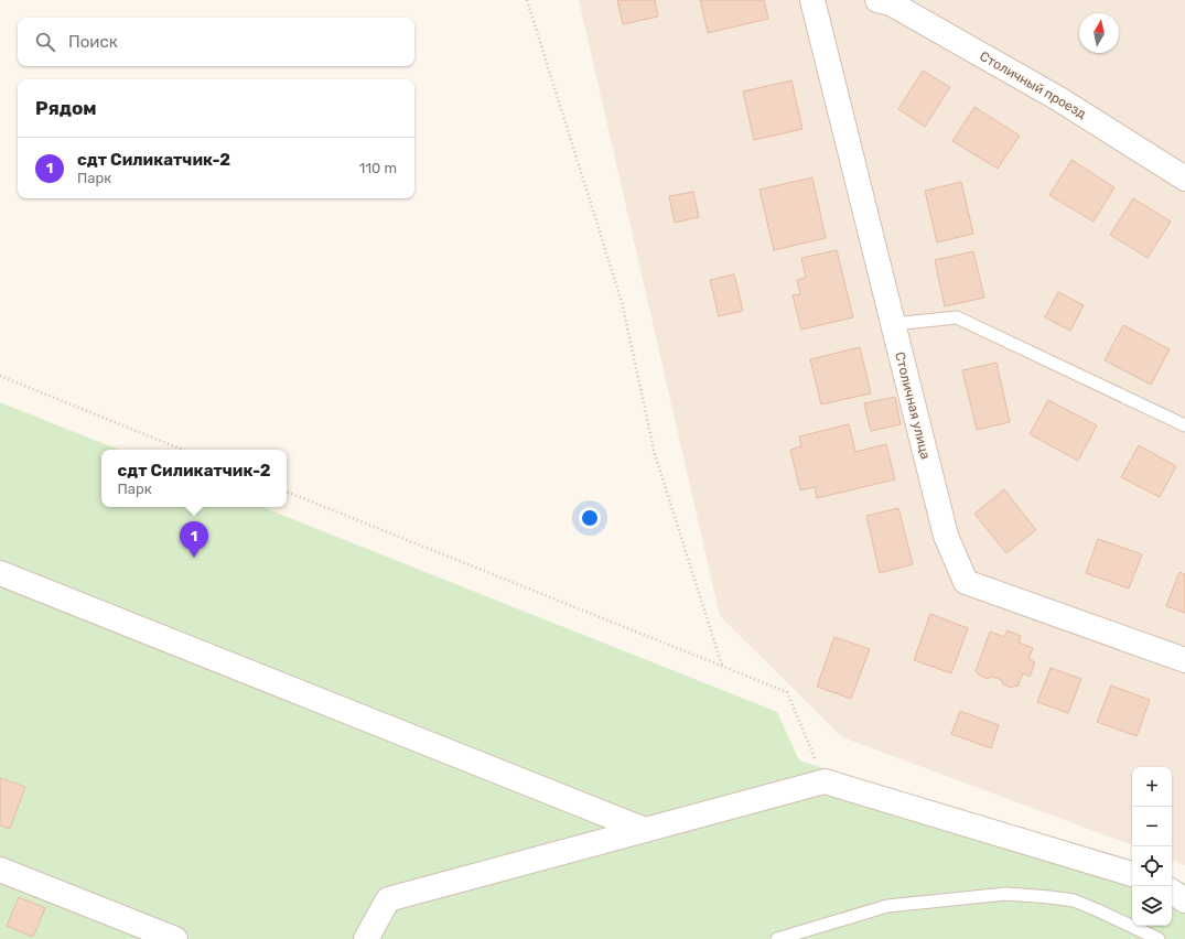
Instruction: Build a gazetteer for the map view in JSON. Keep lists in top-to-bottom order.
{
  "streets": {
    "street": ["Столичный проезд", "Столичная улица"]
  },
  "north": "top",
  "page": {
    "search": "Поиск",
    "heading": "Рядом",
    "list": [
      {
        "mark": "1",
        "name": "сдт Силикатчик-2",
        "note": "Парк",
        "value": "110 m"
      }
    ],
    "popup": ["сдт Силикатчик-2", "Парк"],
    "pins": "1",
    "map_buttons": ["+", "−"]
  }
}
